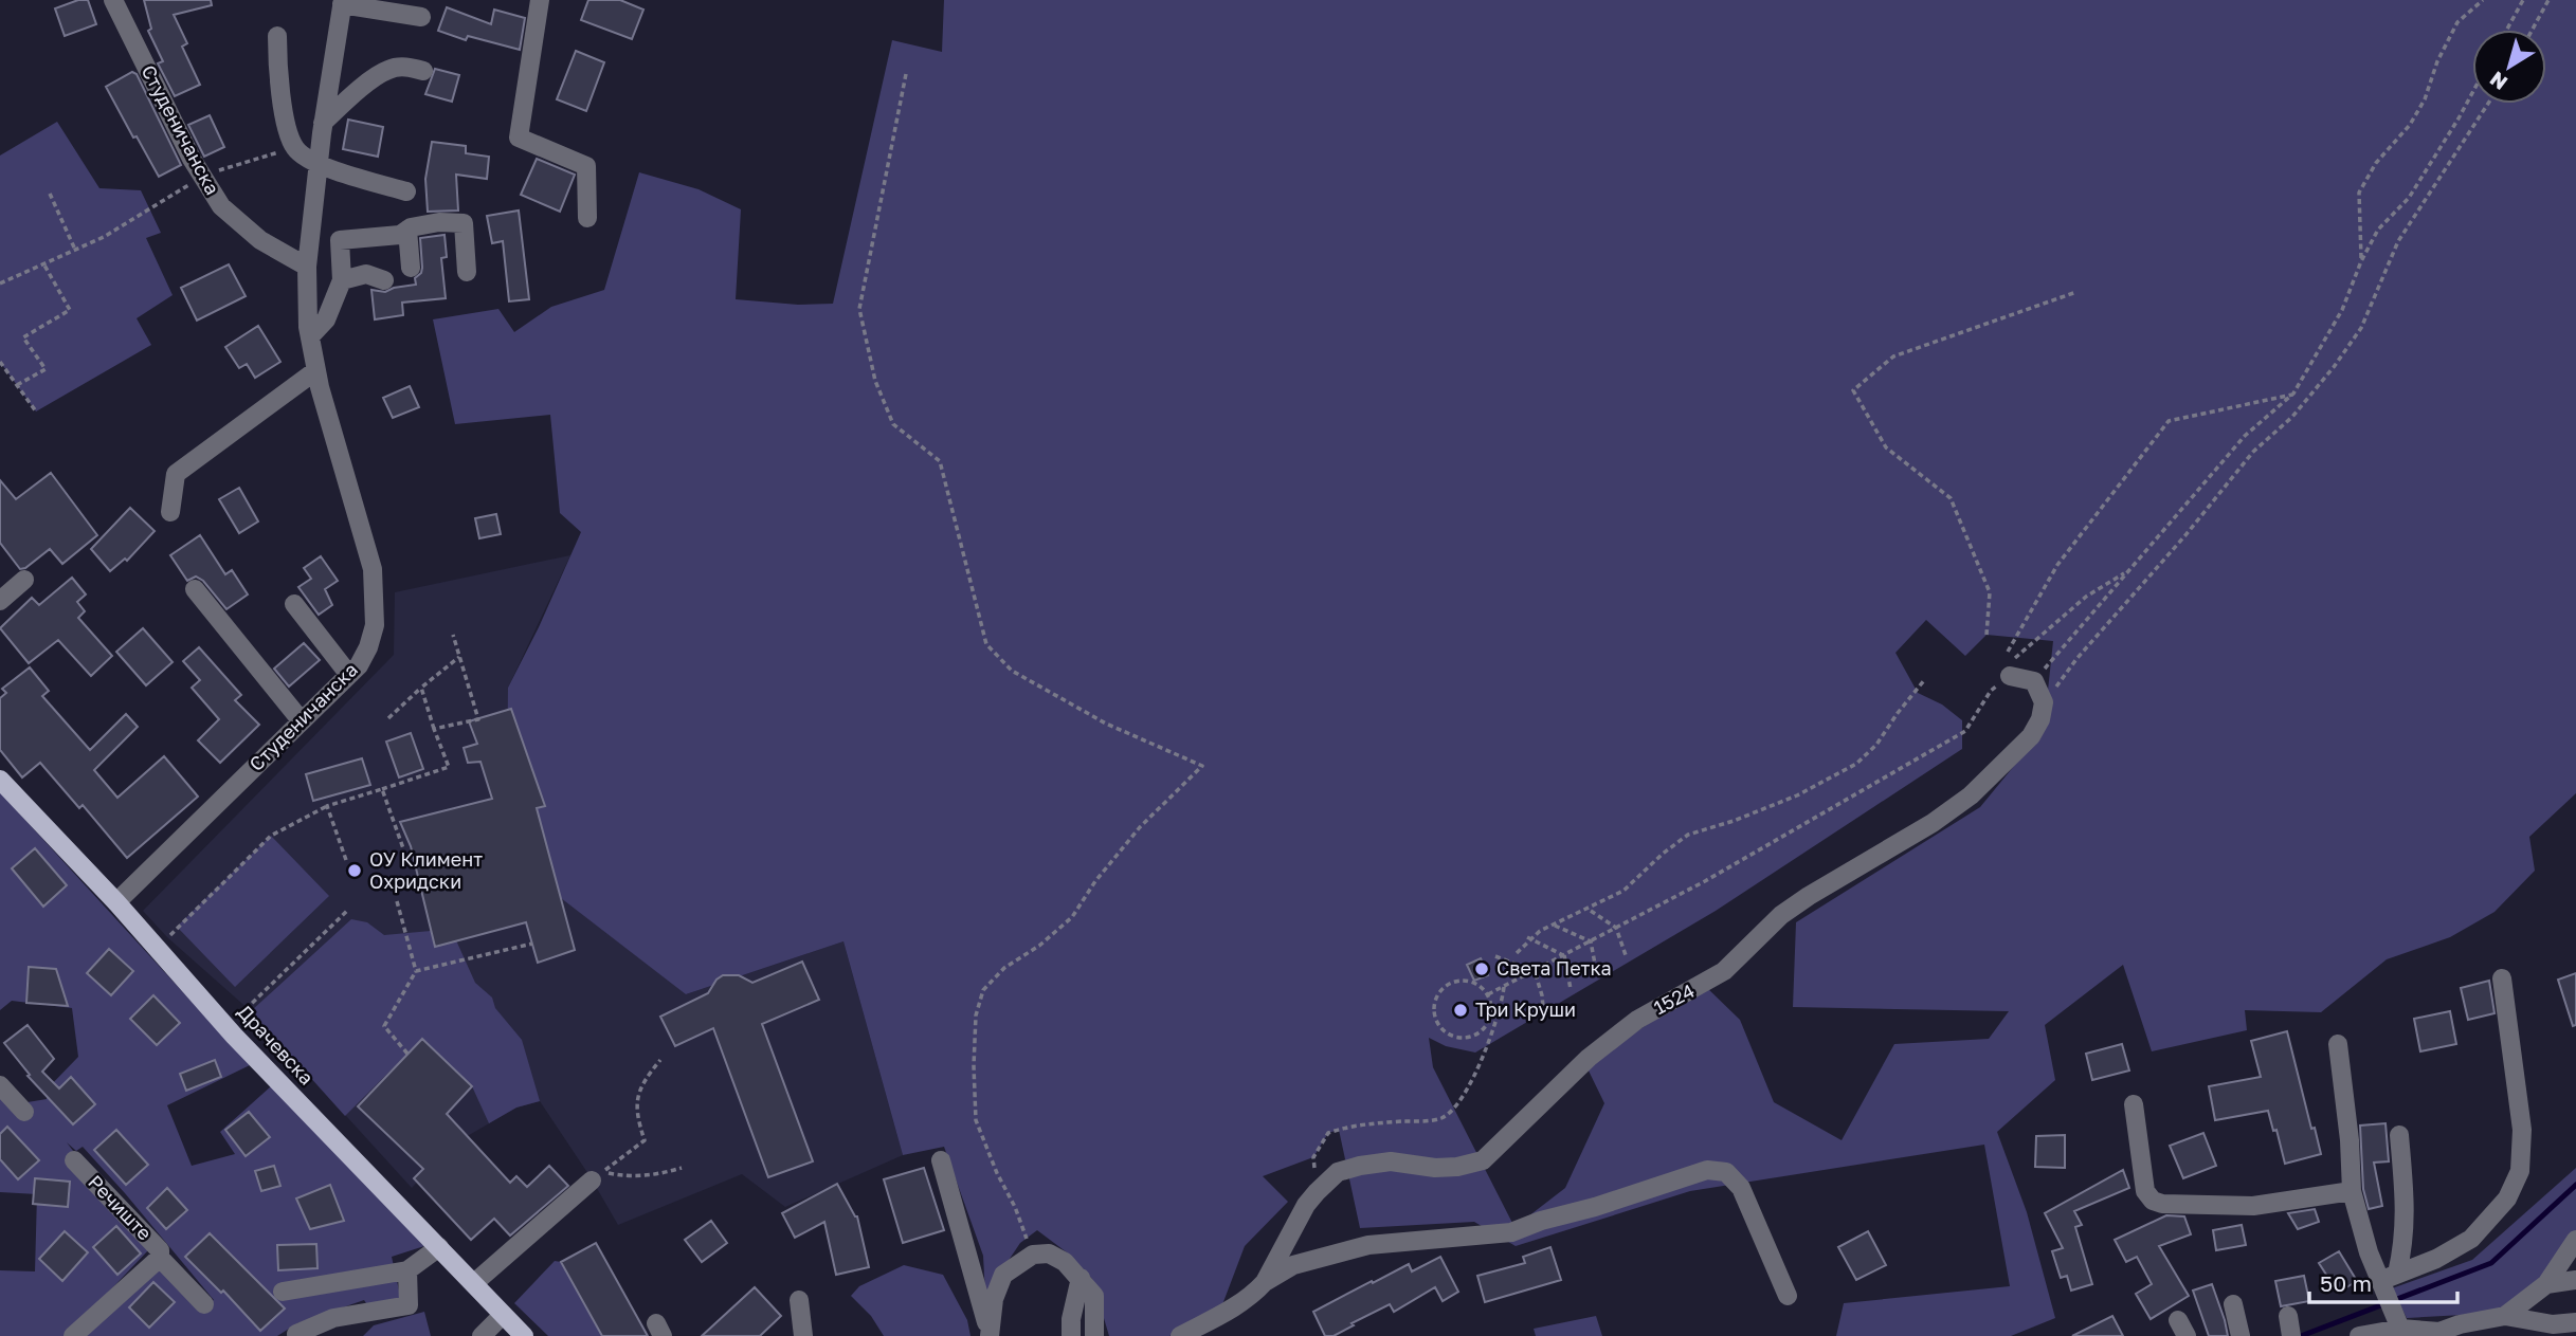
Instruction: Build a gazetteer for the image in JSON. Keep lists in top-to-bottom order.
{
  "streets": {
    "main road": ["Драчевска"],
    "street": ["Студеничанска", "1524", "Речиште"]
  },
  "crossings": [
    ["Студеничанска", "Драчевска"]
  ],
  "places": ["ОУ Климент Охридски", "Света Петка", "Три Круши"],
  "scale_bar": "50 m",
  "north": "bottom left"
}
